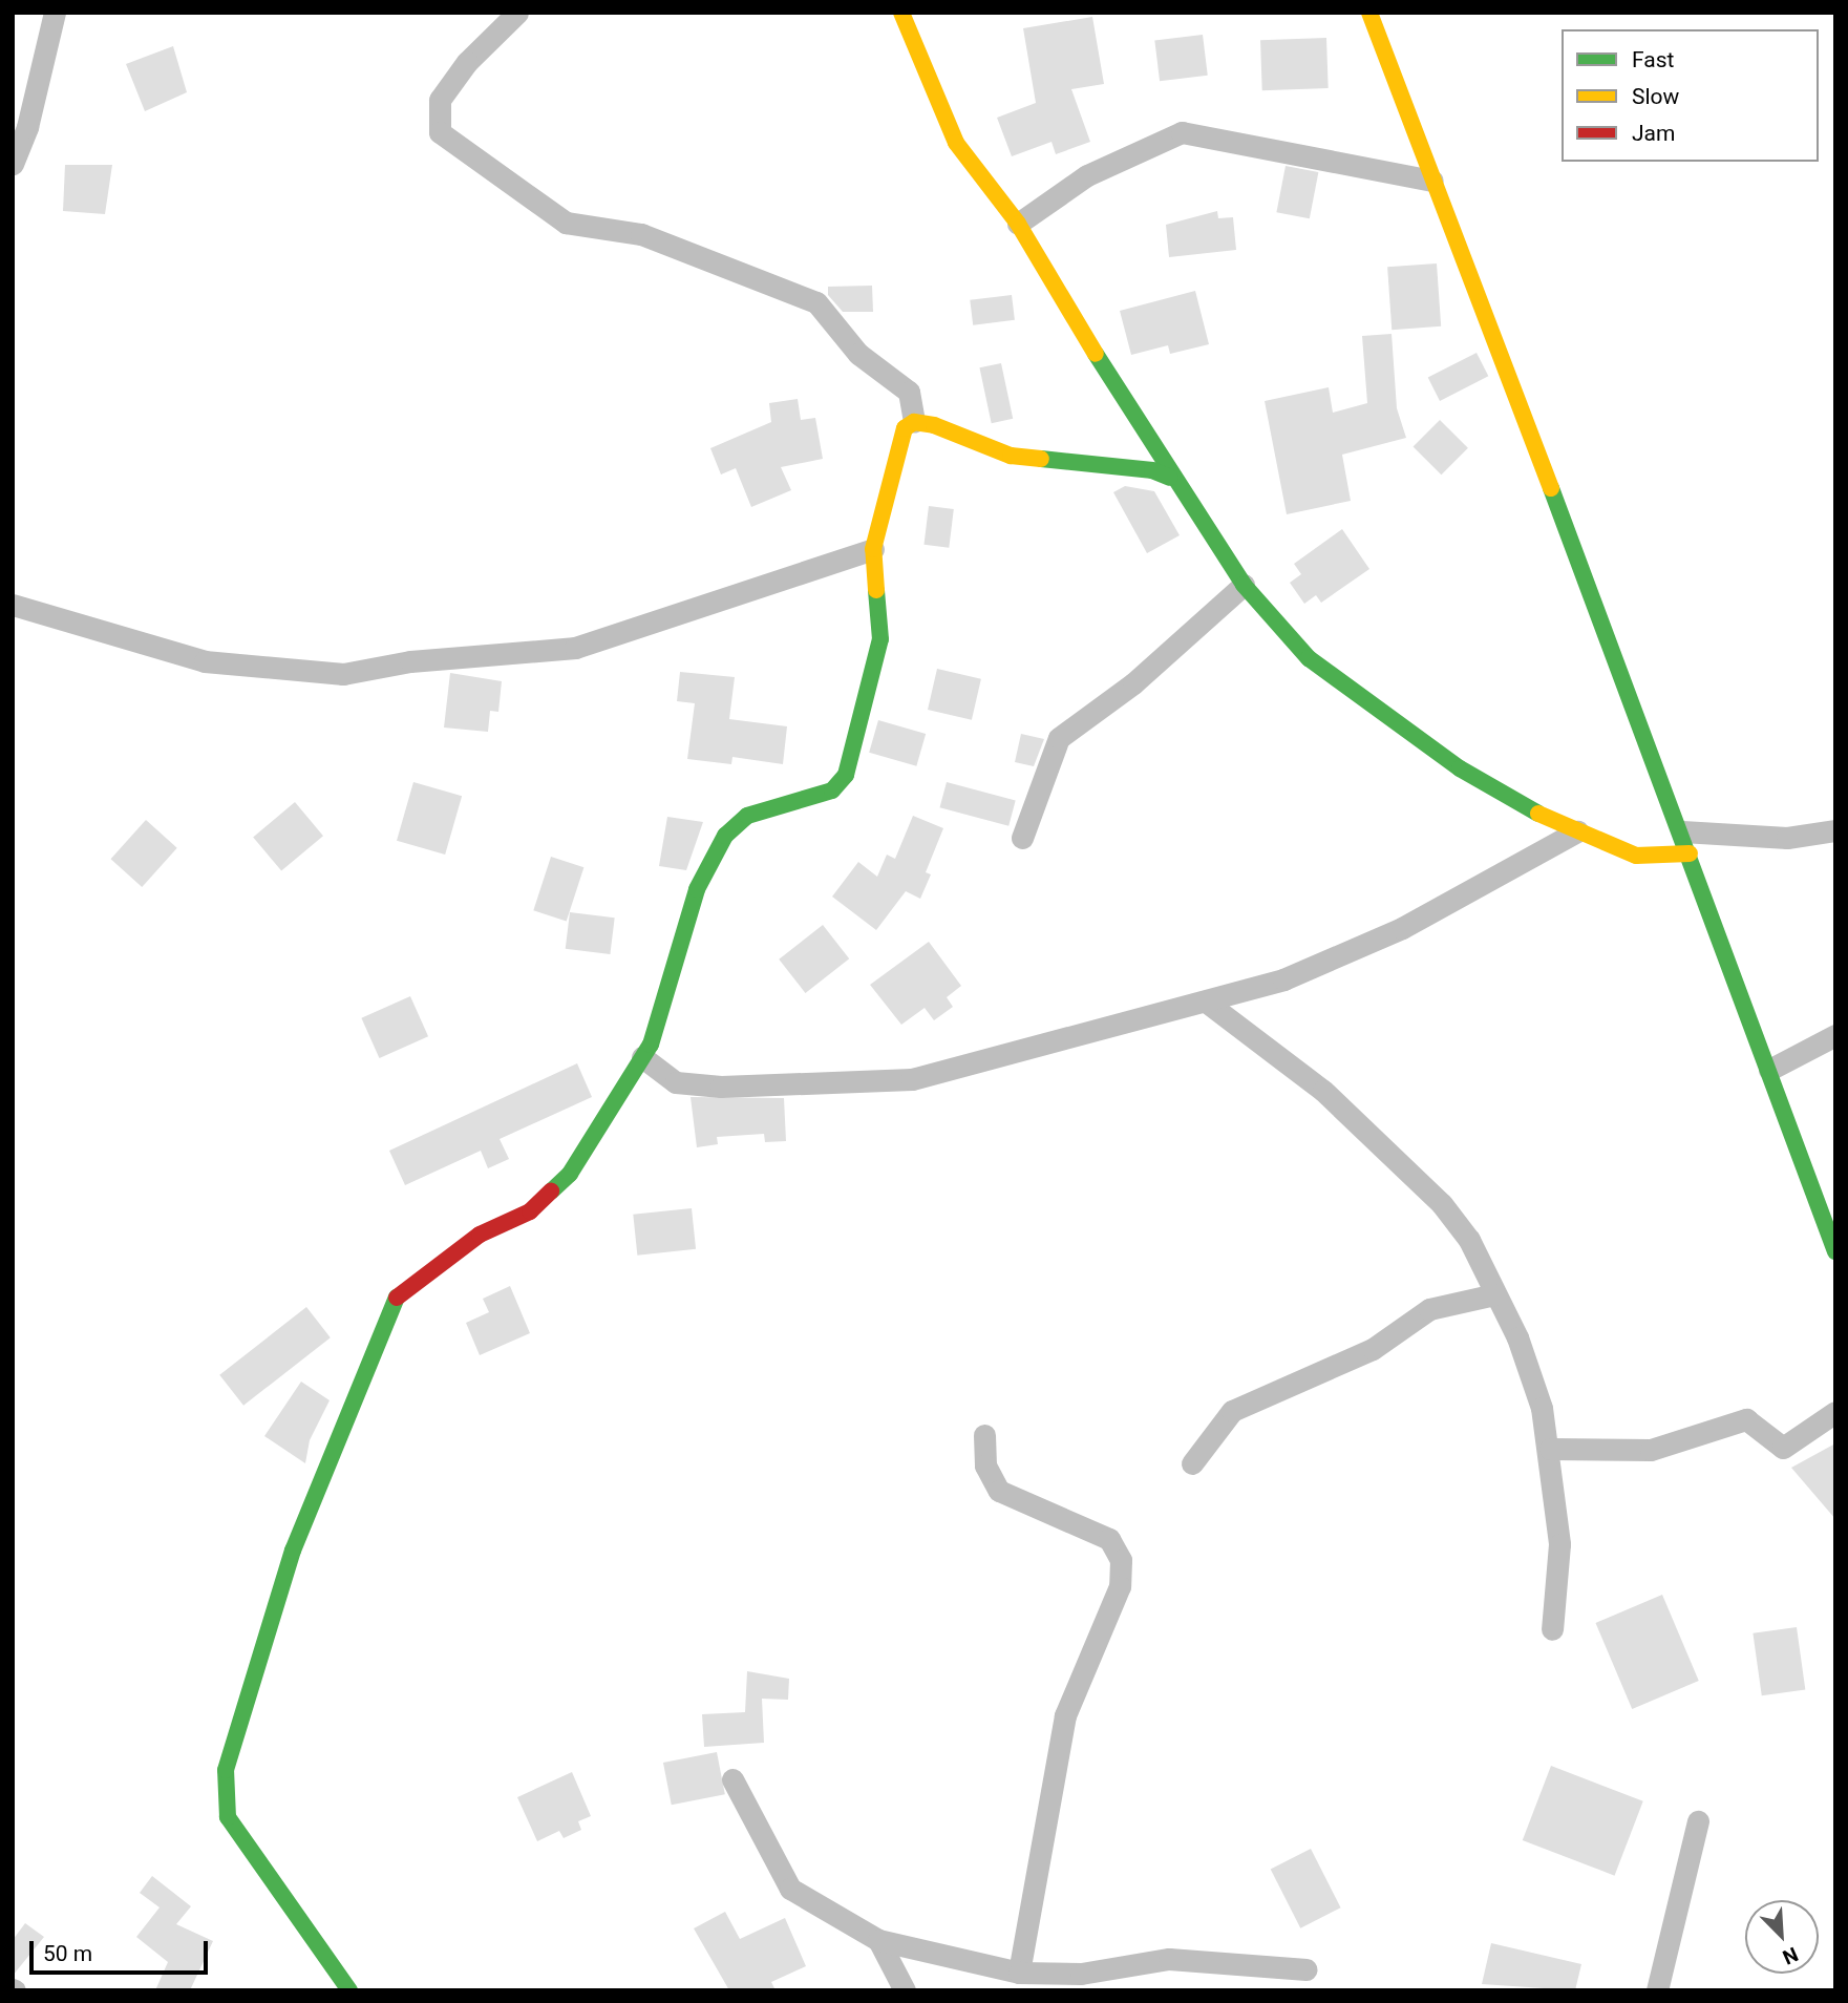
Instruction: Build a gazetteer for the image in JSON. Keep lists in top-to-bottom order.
{
  "legend": ["Fast", "Slow", "Jam"],
  "scale_bar": "50 m",
  "north": "bottom right"
}
